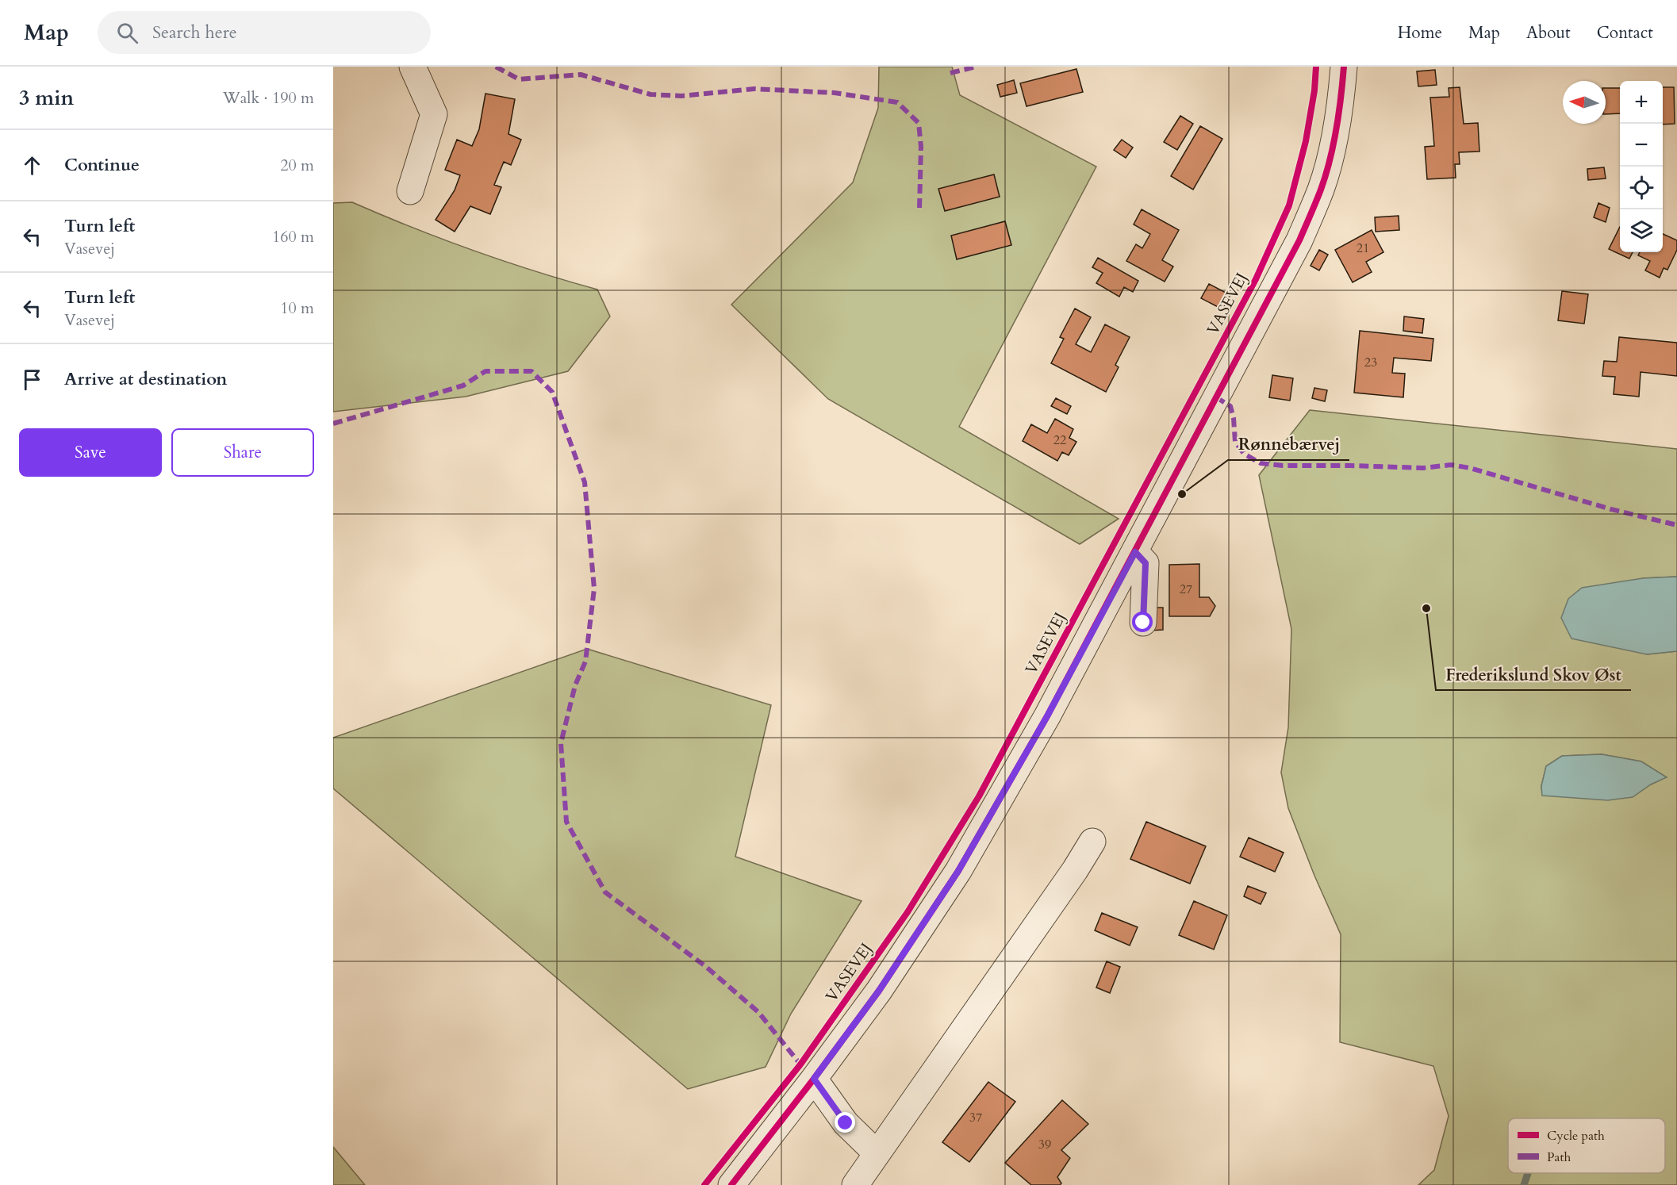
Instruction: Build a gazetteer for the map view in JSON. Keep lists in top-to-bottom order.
{
  "streets": {
    "cycle path": ["VASEVEJ"]
  },
  "places": ["Rønnebærvej", "Frederikslund Skov Øst"],
  "house_numbers": [
    "21",
    "23",
    "22",
    "27",
    "37",
    "39"
  ],
  "legend": ["Cycle path", "Path"],
  "north": "left",
  "page": {
    "header": "Map",
    "search": "Search here",
    "nav": [
      "Home",
      "Map",
      "About",
      "Contact"
    ],
    "heading": ["3 min", "Walk · 190 m"],
    "map_buttons": ["+", "−"],
    "list": [
      ["Continue", "20 m"],
      ["Turn left", "Vasevej", "160 m"],
      ["Turn left", "Vasevej", "10 m"],
      "Arrive at destination"
    ],
    "buttons": ["Save", "Share"]
  }
}
